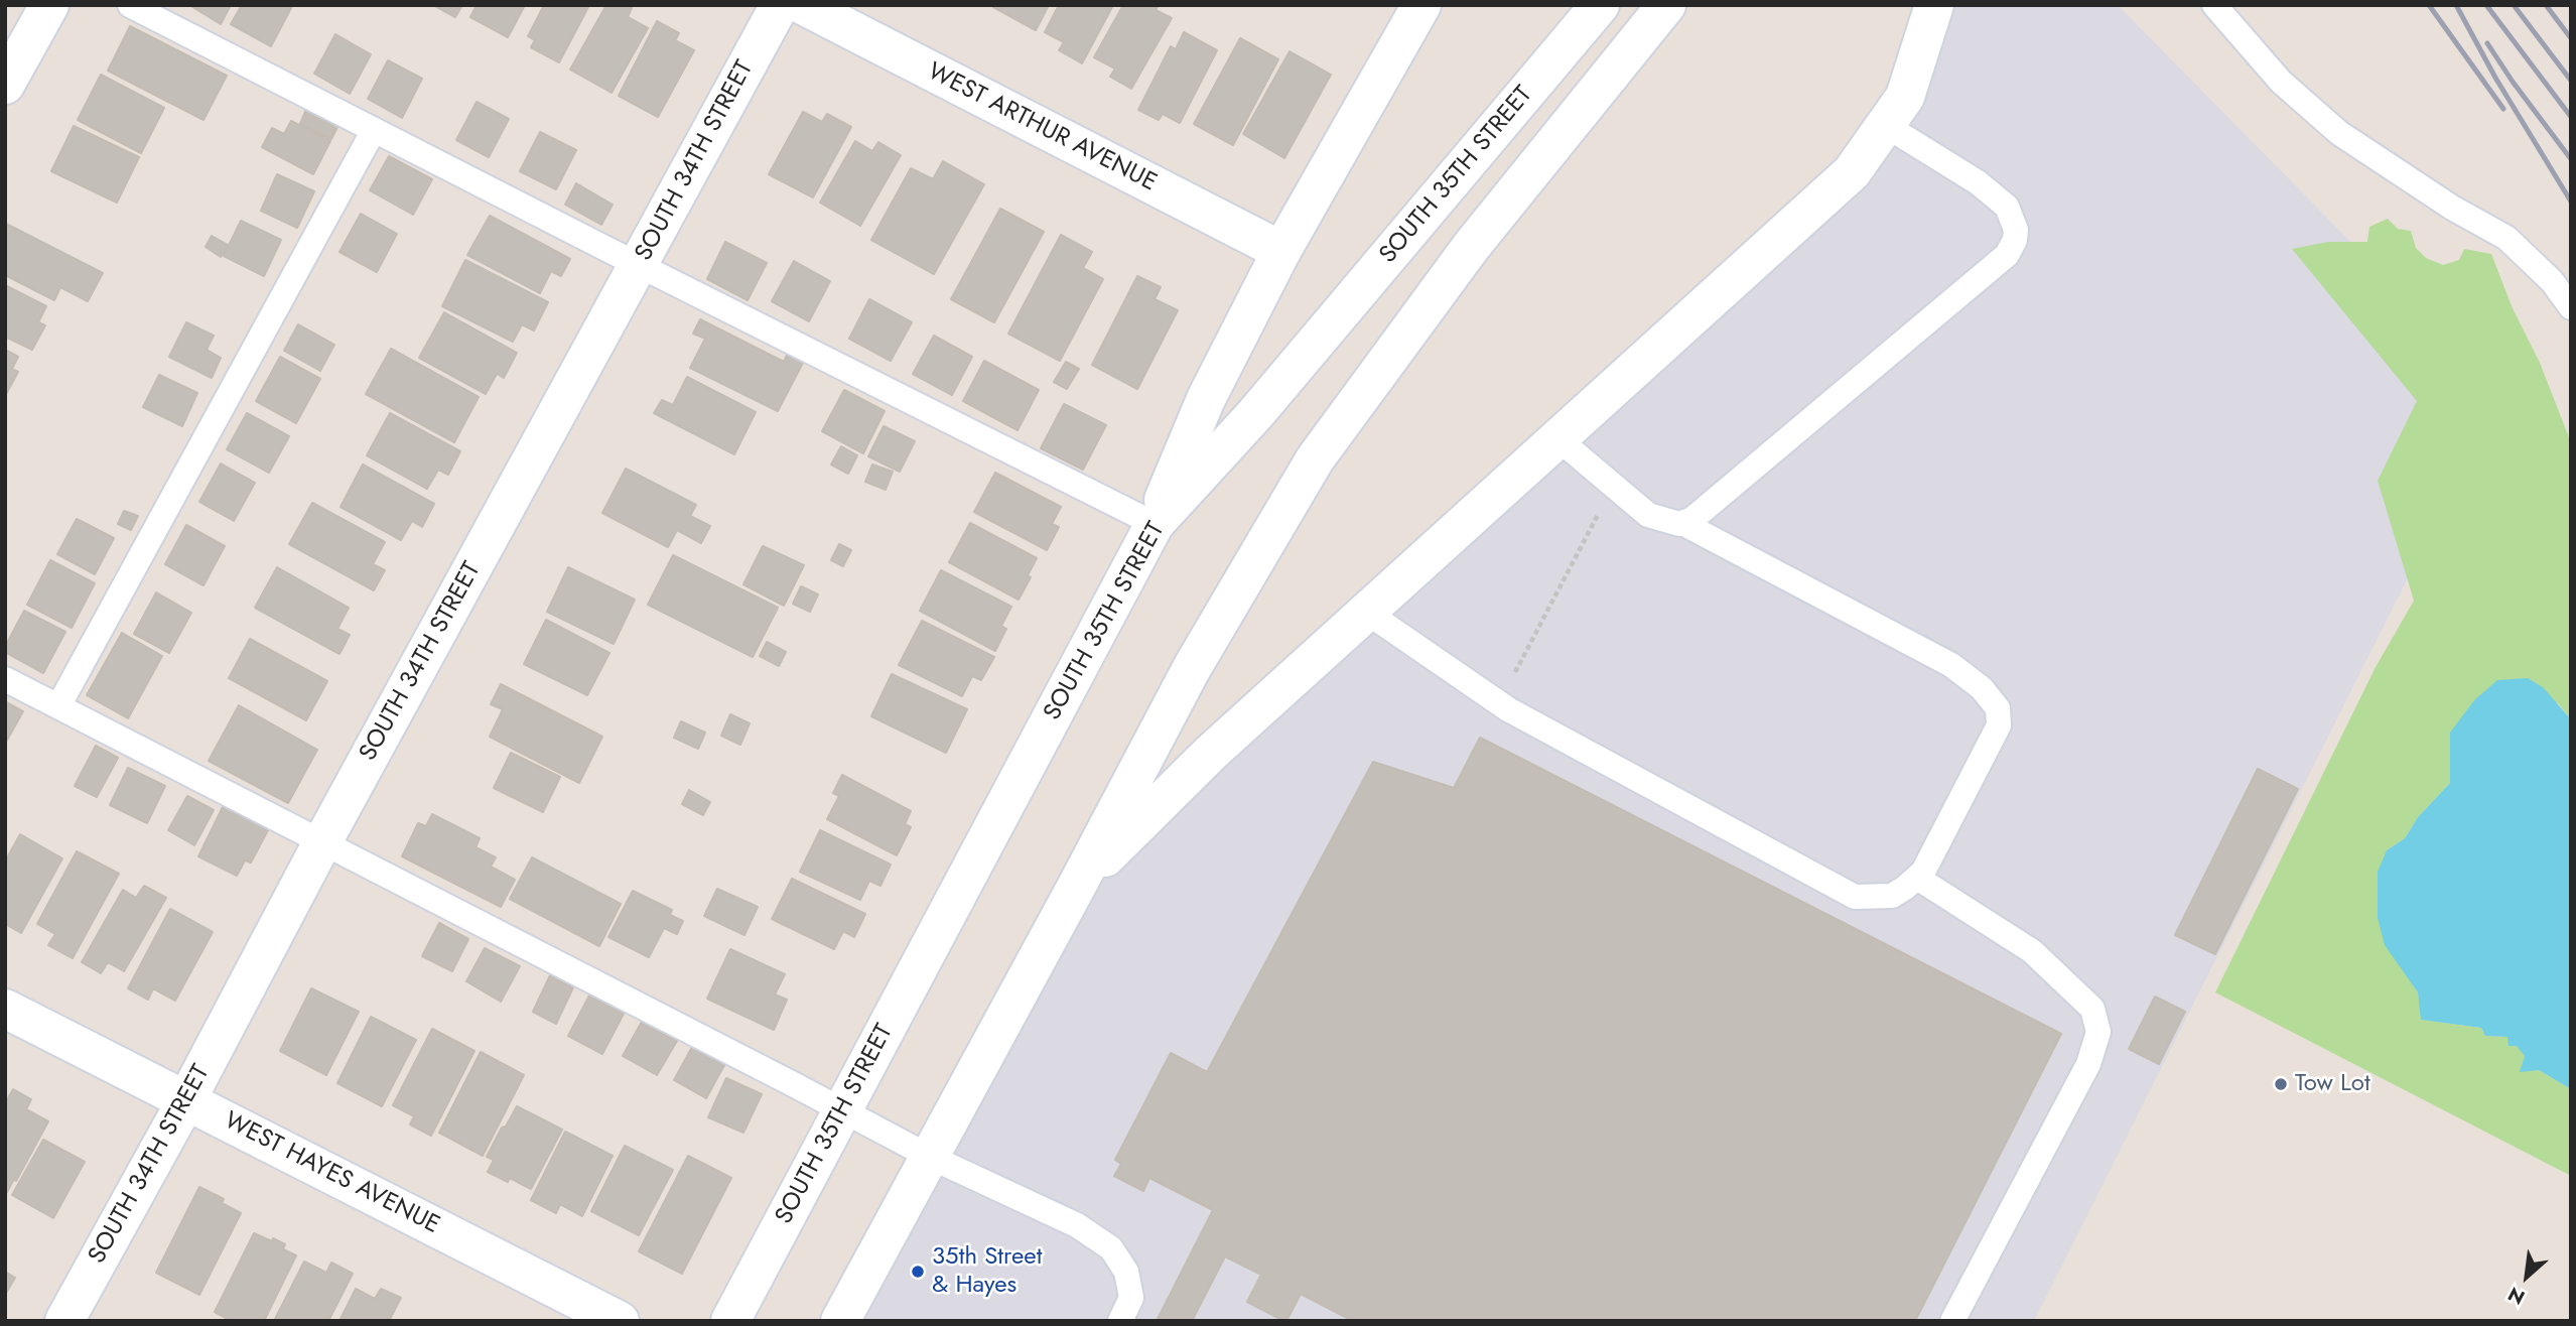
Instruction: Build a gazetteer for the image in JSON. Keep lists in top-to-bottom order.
{
  "streets": {
    "main road": [
      "WEST ARTHUR AVENUE",
      "SOUTH 34TH STREET",
      "SOUTH 35TH STREET",
      "WEST HAYES AVENUE"
    ]
  },
  "crossings": [
    ["SOUTH 34TH STREET", "WEST HAYES AVENUE"]
  ],
  "places": ["Tow Lot", "35th Street & Hayes"],
  "north": "bottom left"
}
